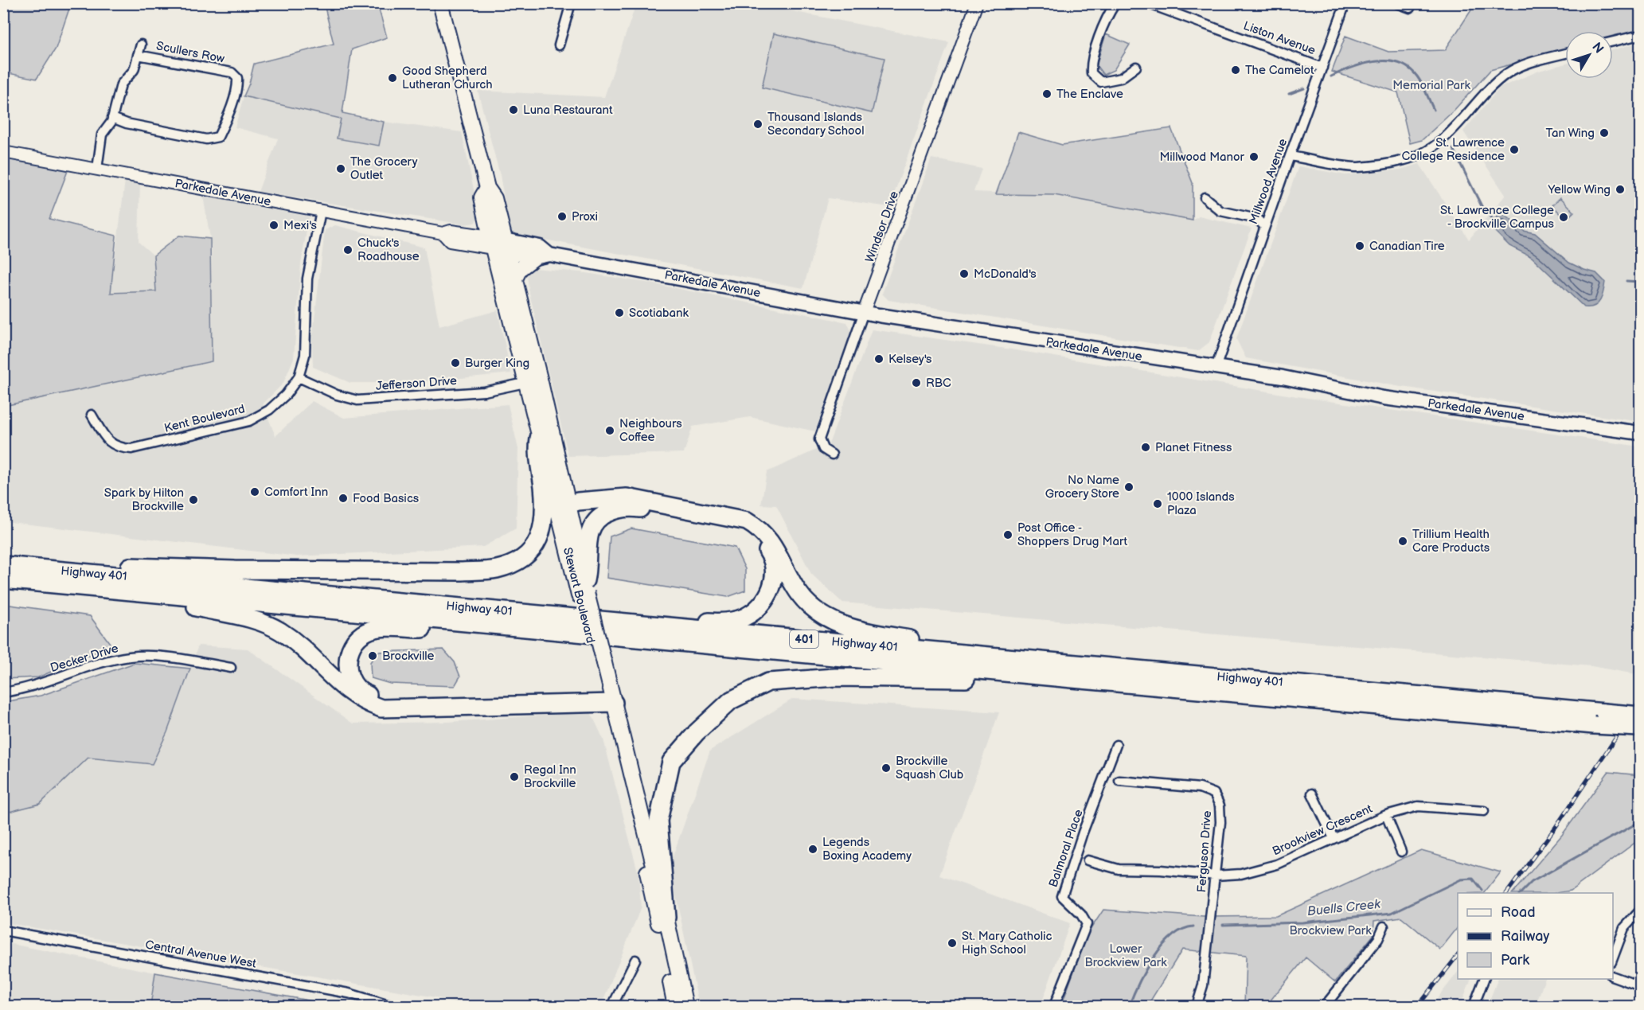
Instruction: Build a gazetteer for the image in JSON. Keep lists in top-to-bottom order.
{
  "streets": {
    "highway": ["Highway 401", "401"],
    "main road": ["Parkedale Avenue", "Stewart Boulevard"],
    "street": [
      "Liston Avenue",
      "Scullers Row",
      "Millwood Avenue",
      "Windsor Drive",
      "Jefferson Drive",
      "Kent Boulevard",
      "Decker Drive",
      "Brookview Crescent",
      "Balmoral Place",
      "Ferguson Drive",
      "Central Avenue West"
    ]
  },
  "crossings": [
    ["Liston Avenue", "Millwood Avenue"],
    ["Millwood Avenue", "Parkedale Avenue"],
    ["Parkedale Avenue", "Windsor Drive"],
    ["Parkedale Avenue", "Kent Boulevard"],
    ["Parkedale Avenue", "Stewart Boulevard"],
    ["Jefferson Drive", "Kent Boulevard"],
    ["Jefferson Drive", "Stewart Boulevard"],
    ["Brookview Crescent", "Ferguson Drive"]
  ],
  "water": ["Buells Creek"],
  "parks": ["Memorial Park", "Brockview Park", "Lower Brockview Park"],
  "places": [
    "The Camelot",
    "Good Shepherd Lutheran Church",
    "The Enclave",
    "Luna Restaurant",
    "Thousand Islands Secondary School",
    "Tan Wing",
    "St. Lawrence College Residence",
    "Millwood Manor",
    "The Grocery Outlet",
    "Yellow Wing",
    "Proxi",
    "St. Lawrence College - Brockville Campus",
    "Mexi's",
    "Canadian Tire",
    "Chuck's Roadhouse",
    "McDonald's",
    "Scotiabank",
    "Kelsey's",
    "Burger King",
    "RBC",
    "Neighbours Coffee",
    "Planet Fitness",
    "No Name Grocery Store",
    "Comfort Inn",
    "Food Basics",
    "Spark by Hilton Brockville",
    "1000 Islands Plaza",
    "Post Office - Shoppers Drug Mart",
    "Trillium Health Care Products",
    "Brockville",
    "Brockville Squash Club",
    "Regal Inn Brockville",
    "Legends Boxing Academy",
    "St. Mary Catholic High School"
  ],
  "legend": ["Road", "Railway", "Park"],
  "north": "top right"
}
